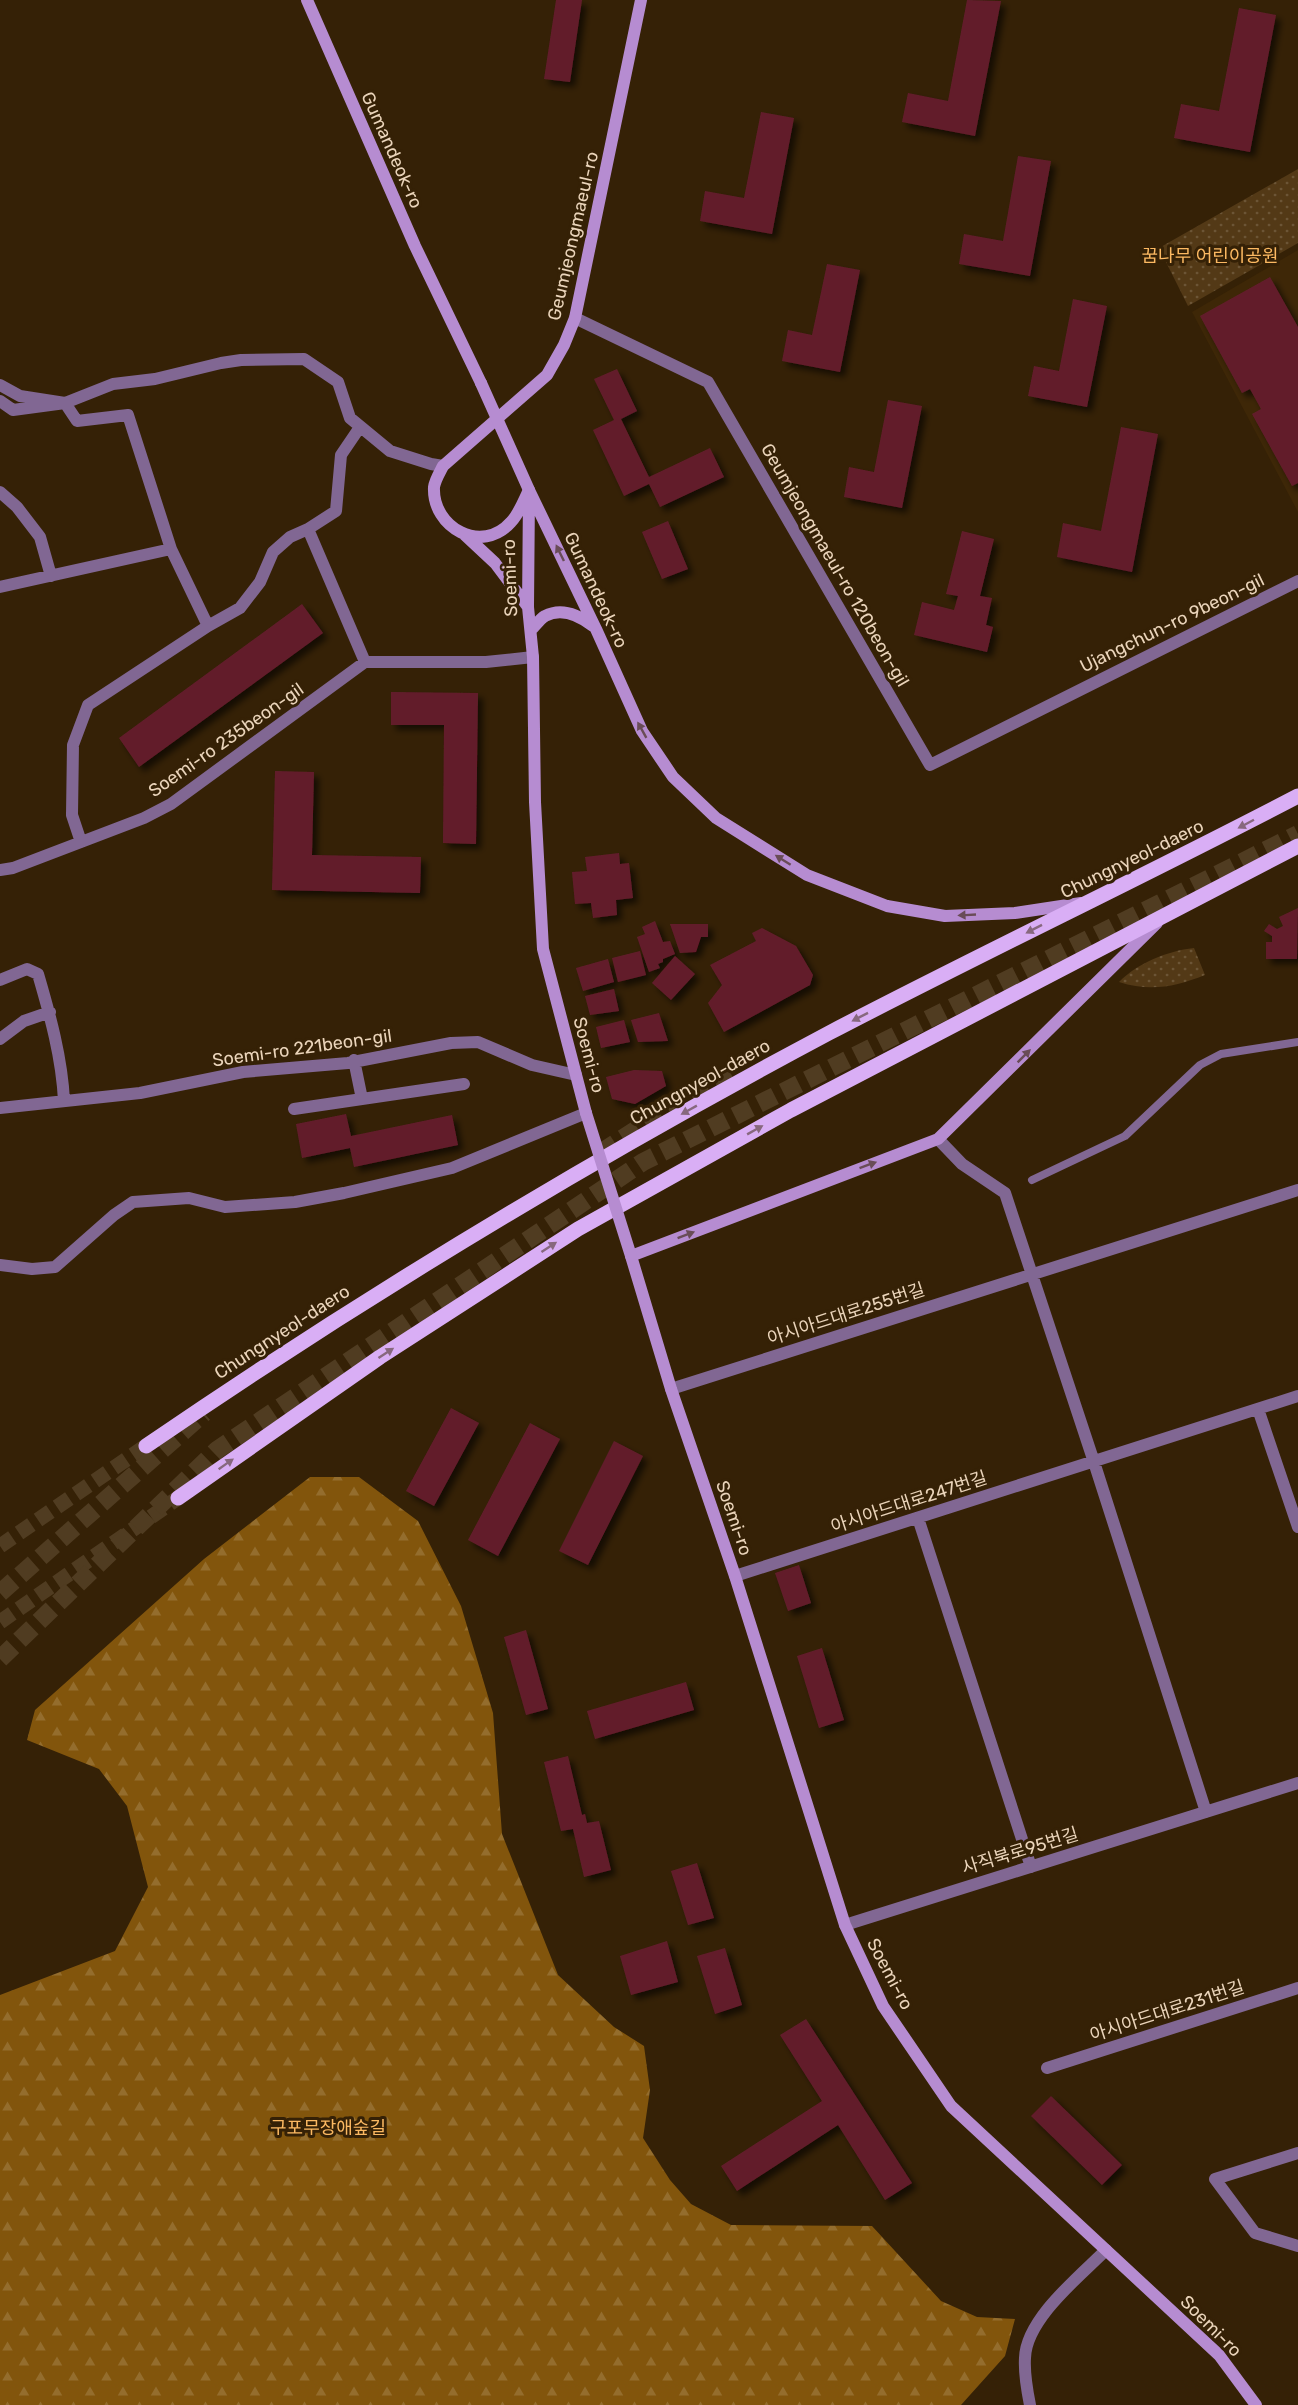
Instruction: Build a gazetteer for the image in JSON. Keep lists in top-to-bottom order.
{
  "streets": {
    "main road": [
      "Gumandeok-ro",
      "Geumjeongmaeul-ro",
      "Soemi-ro",
      "Chungnyeol-daero"
    ],
    "street": [
      "Geumjeongmaeul-ro 120beon-gil",
      "Ujangchun-ro 9beon-gil",
      "Soemi-ro 235beon-gil",
      "Soemi-ro 221beon-gil",
      "아시아드대로255번길",
      "아시아드대로247번길",
      "사직북로95번길",
      "아시아드대로231번길"
    ]
  },
  "crossings": [
    ["Gumandeok-ro", "Soemi-ro"],
    ["Gumandeok-ro", "Chungnyeol-daero"],
    ["Geumjeongmaeul-ro", "Geumjeongmaeul-ro 120beon-gil"],
    ["Geumjeongmaeul-ro 120beon-gil", "Ujangchun-ro 9beon-gil"],
    ["Soemi-ro", "Soemi-ro 221beon-gil"],
    ["Soemi-ro", "아시아드대로255번길"],
    ["Soemi-ro", "아시아드대로247번길"],
    ["Soemi-ro", "사직북로95번길"]
  ],
  "one_way": ["Gumandeok-ro"],
  "parks": ["꿈나무 어린이공원", "구포무장애숲길"]
}
